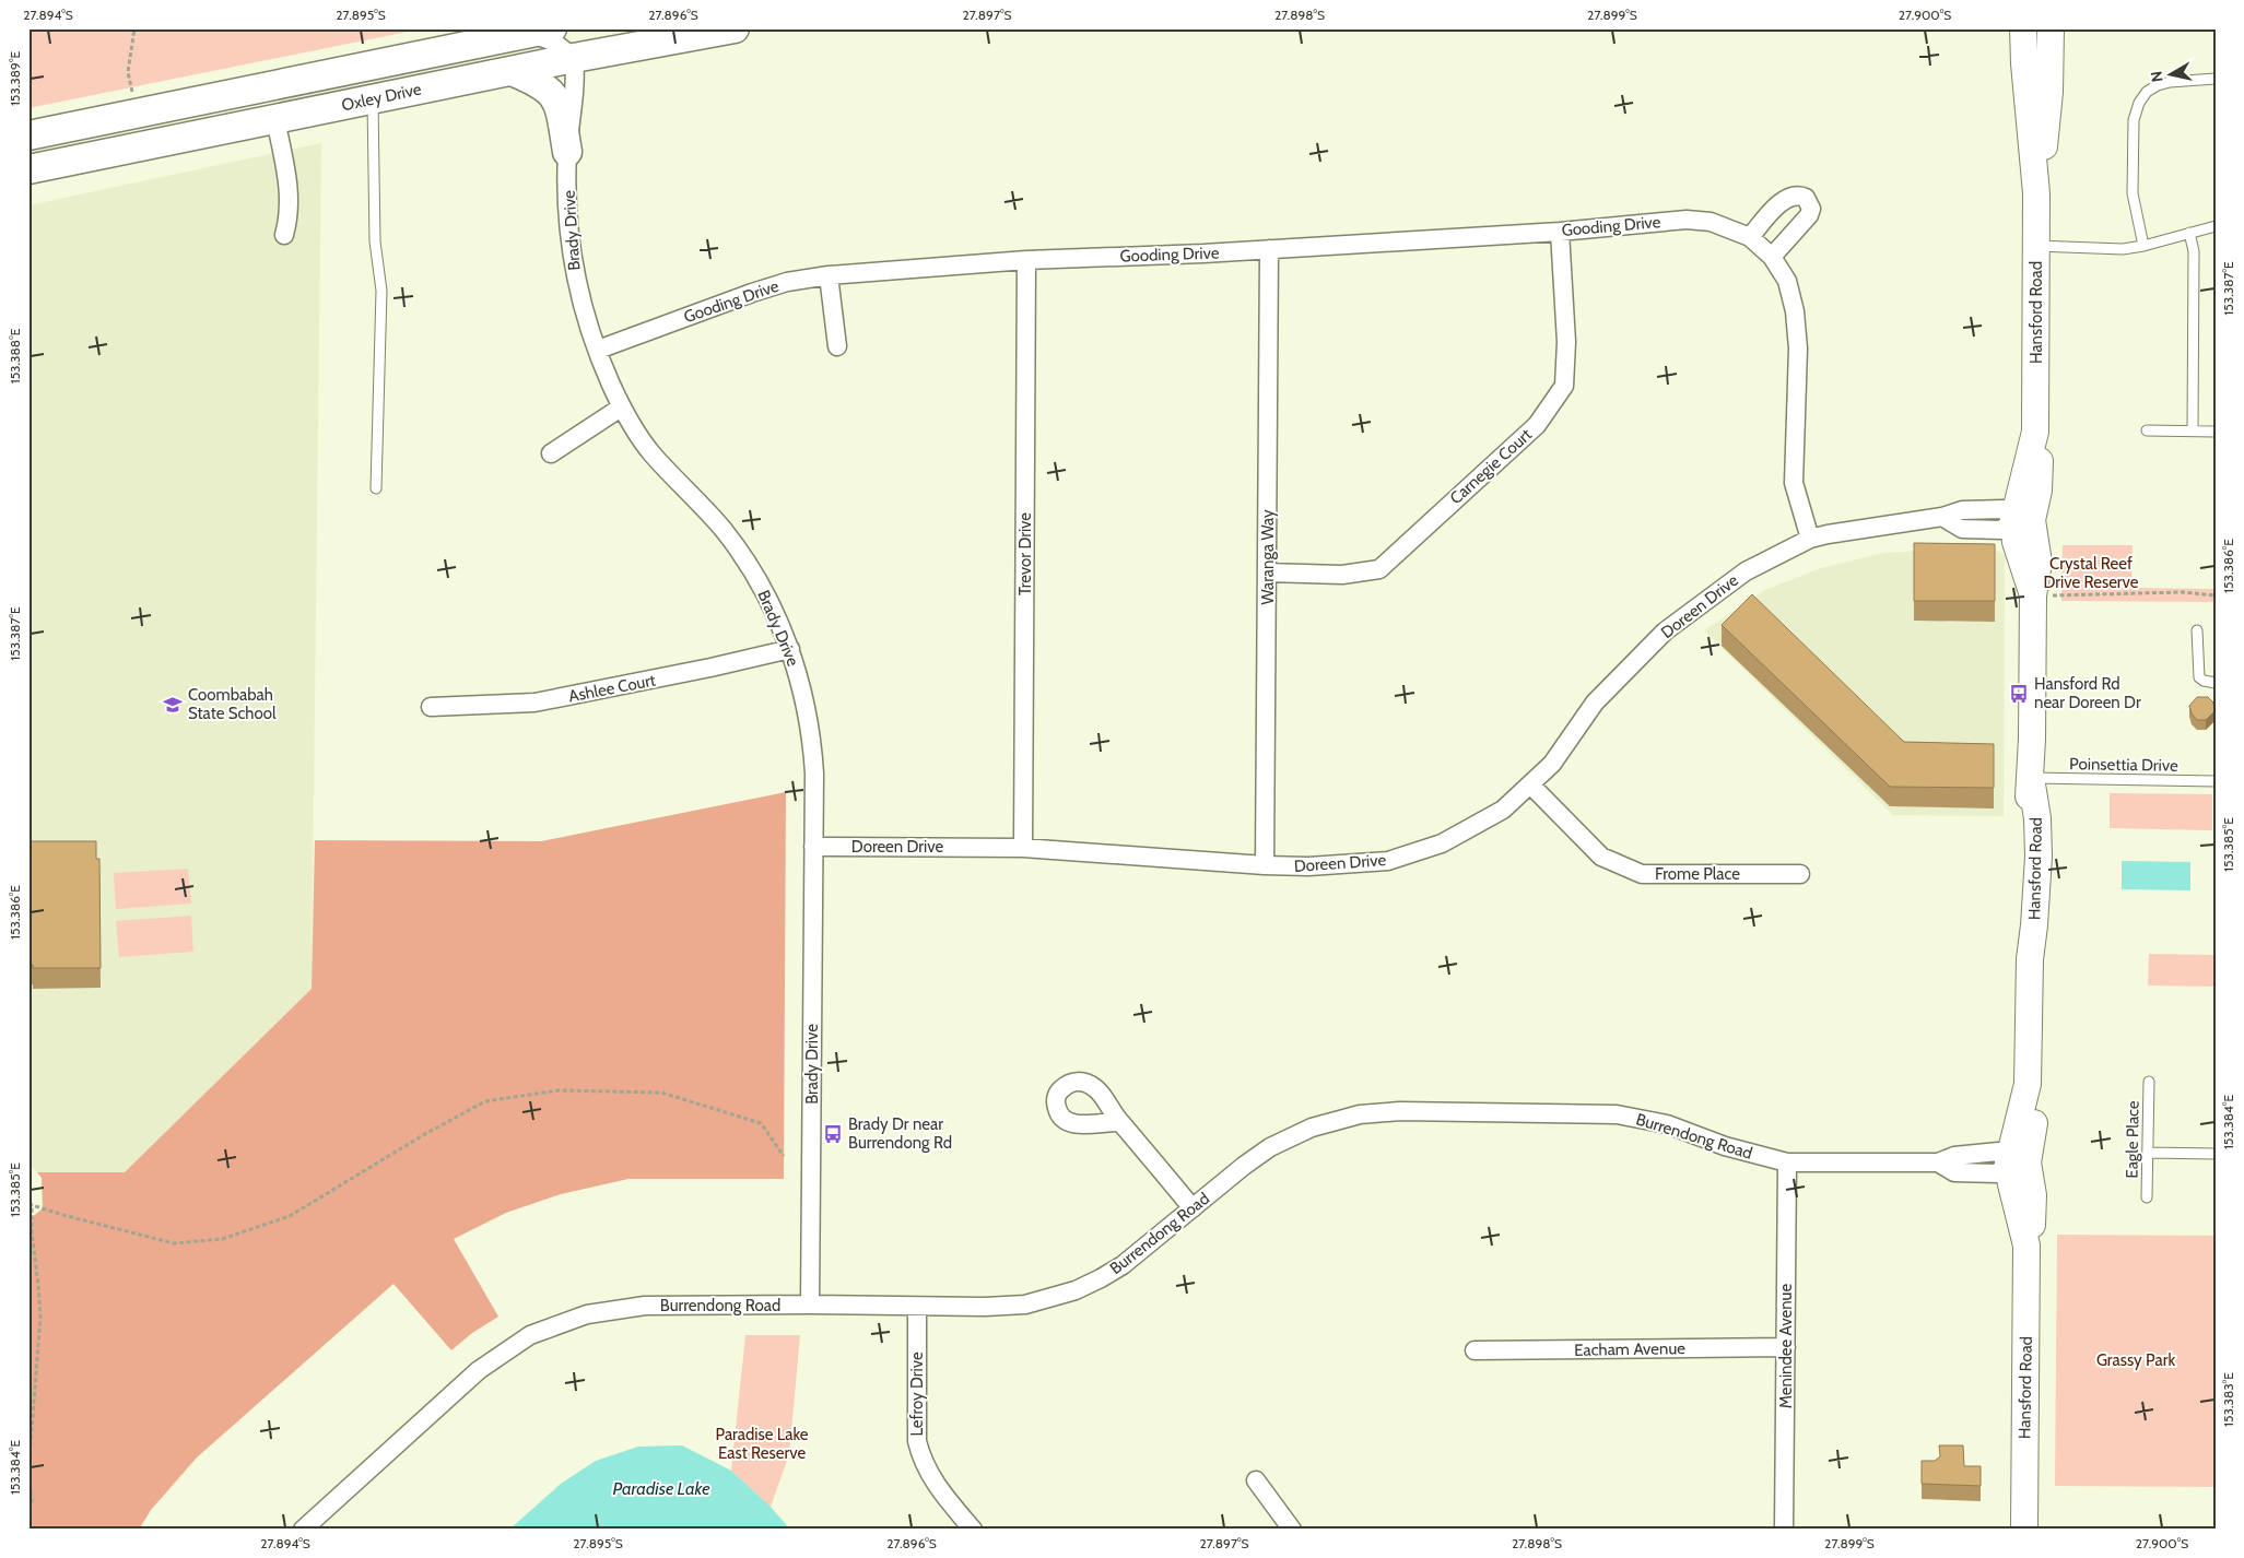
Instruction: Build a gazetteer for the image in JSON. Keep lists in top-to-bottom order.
{
  "streets": {
    "main road": ["Oxley Drive"],
    "street": [
      "Gooding Drive",
      "Brady Drive",
      "Hansford Road",
      "Carnegie Court",
      "Trevor Drive",
      "Waranga Way",
      "Doreen Drive",
      "Ashlee Court",
      "Frome Place",
      "Burrendong Road",
      "Menindee Avenue",
      "Eacham Avenue",
      "Lefroy Drive"
    ],
    "lane": ["Poinsettia Drive", "Eagle Place"]
  },
  "crossings": [
    ["Oxley Drive", "Brady Drive"],
    ["Gooding Drive", "Brady Drive"],
    ["Gooding Drive", "Carnegie Court"],
    ["Gooding Drive", "Trevor Drive"],
    ["Gooding Drive", "Waranga Way"],
    ["Gooding Drive", "Doreen Drive"],
    ["Brady Drive", "Doreen Drive"],
    ["Brady Drive", "Ashlee Court"],
    ["Brady Drive", "Burrendong Road"],
    ["Hansford Road", "Doreen Drive"],
    ["Hansford Road", "Poinsettia Drive"],
    ["Hansford Road", "Burrendong Road"],
    ["Carnegie Court", "Waranga Way"],
    ["Trevor Drive", "Doreen Drive"],
    ["Waranga Way", "Doreen Drive"],
    ["Doreen Drive", "Frome Place"],
    ["Burrendong Road", "Menindee Avenue"],
    ["Burrendong Road", "Lefroy Drive"],
    ["Menindee Avenue", "Eacham Avenue"]
  ],
  "water": ["Paradise Lake"],
  "parks": ["Crystal Reef Drive Reserve", "Grassy Park", "Paradise Lake East Reserve"],
  "places": {
    "bus stop": ["Hansford Rd near Doreen Dr", "Brady Dr near Burrendong Rd"],
    "school or university": ["Coombabah State School"]
  },
  "north": "left",
  "coordinates": [
    "27.894°S",
    "27.895°S",
    "27.896°S",
    "27.897°S",
    "27.898°S",
    "27.899°S",
    "27.900°S",
    "153.389°E",
    "153.387°E",
    "153.388°E",
    "153.386°E",
    "153.385°E",
    "153.384°E",
    "153.383°E"
  ]
}
